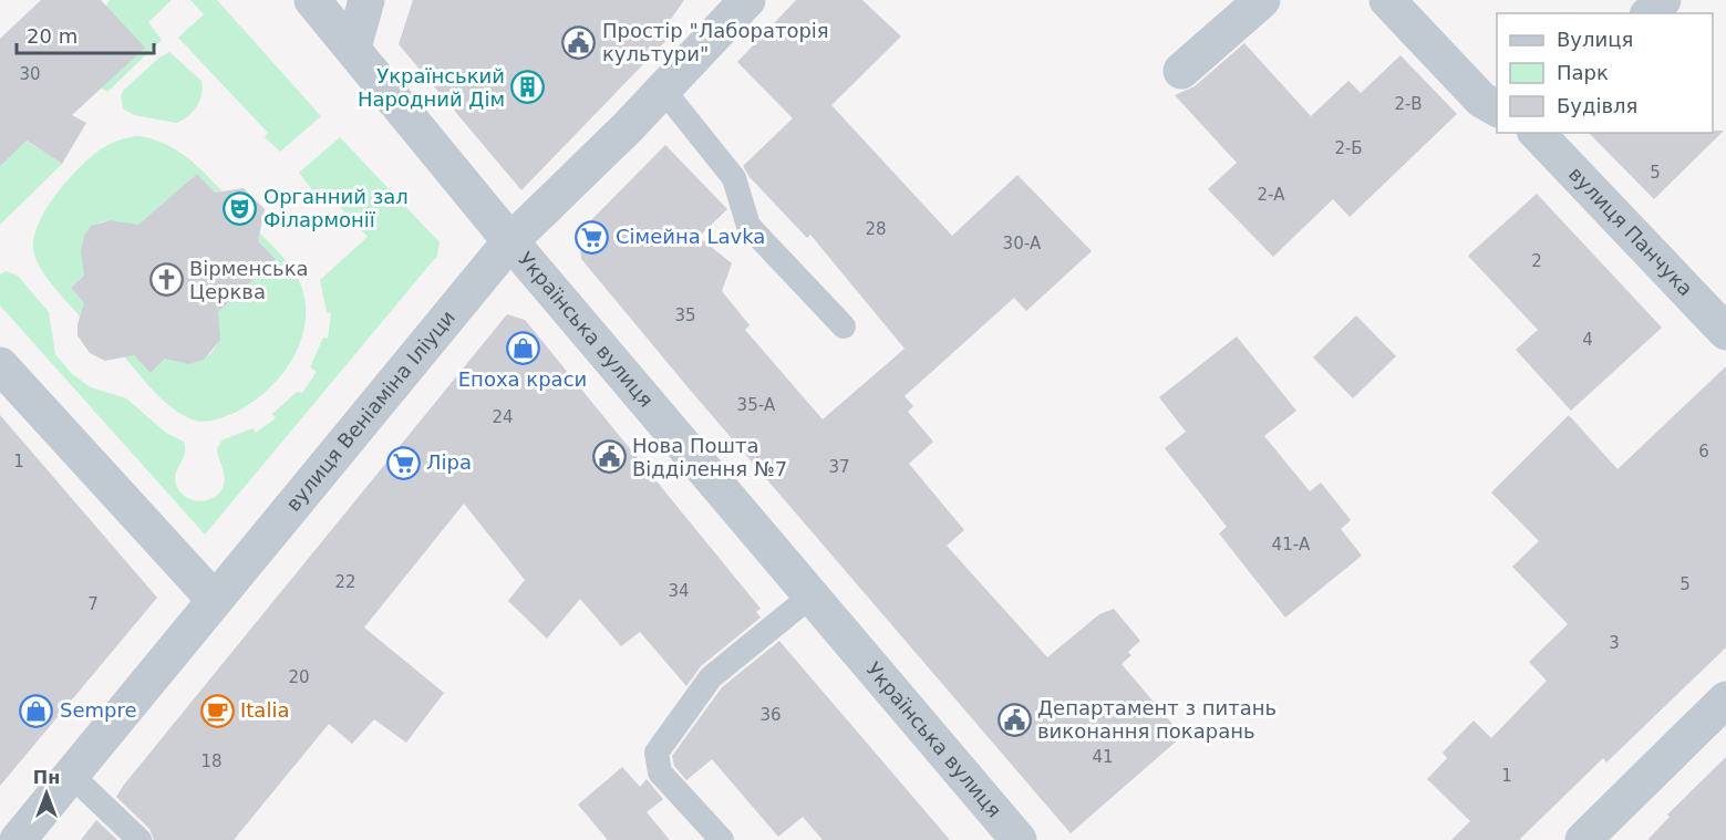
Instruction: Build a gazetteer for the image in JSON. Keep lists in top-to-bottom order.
{
  "streets": {
    "street": ["вулиця Панчука", "Українська вулиця", "вулиця Веніаміна Іліуци"]
  },
  "crossings": [
    ["Українська вулиця", "вулиця Веніаміна Іліуци"]
  ],
  "places": {
    "public building": ["Простір \"Лабораторія культури\"", "Нова Пошта Відділення №7", "Департамент з питань виконання покарань"],
    "building": ["Український Народний Дім"],
    "theatre": ["Органний зал Філармонії"],
    "supermarket": ["Сімейна Lavka", "Ліра"],
    "church": ["Вірменська Церква"],
    "shop": ["Епоха краси", "Sempre"],
    "cafe": ["Italia"]
  },
  "house_numbers": [
    "30",
    "2-В",
    "2-Б",
    "5",
    "2-А",
    "28",
    "30-А",
    "2",
    "35",
    "4",
    "35-А",
    "24",
    "6",
    "1",
    "37",
    "41-А",
    "22",
    "5",
    "34",
    "7",
    "3",
    "20",
    "36",
    "41",
    "18",
    "1"
  ],
  "legend": ["Вулиця", "Парк", "Будівля"],
  "scale_bar": "20 m",
  "north": "top"
}
